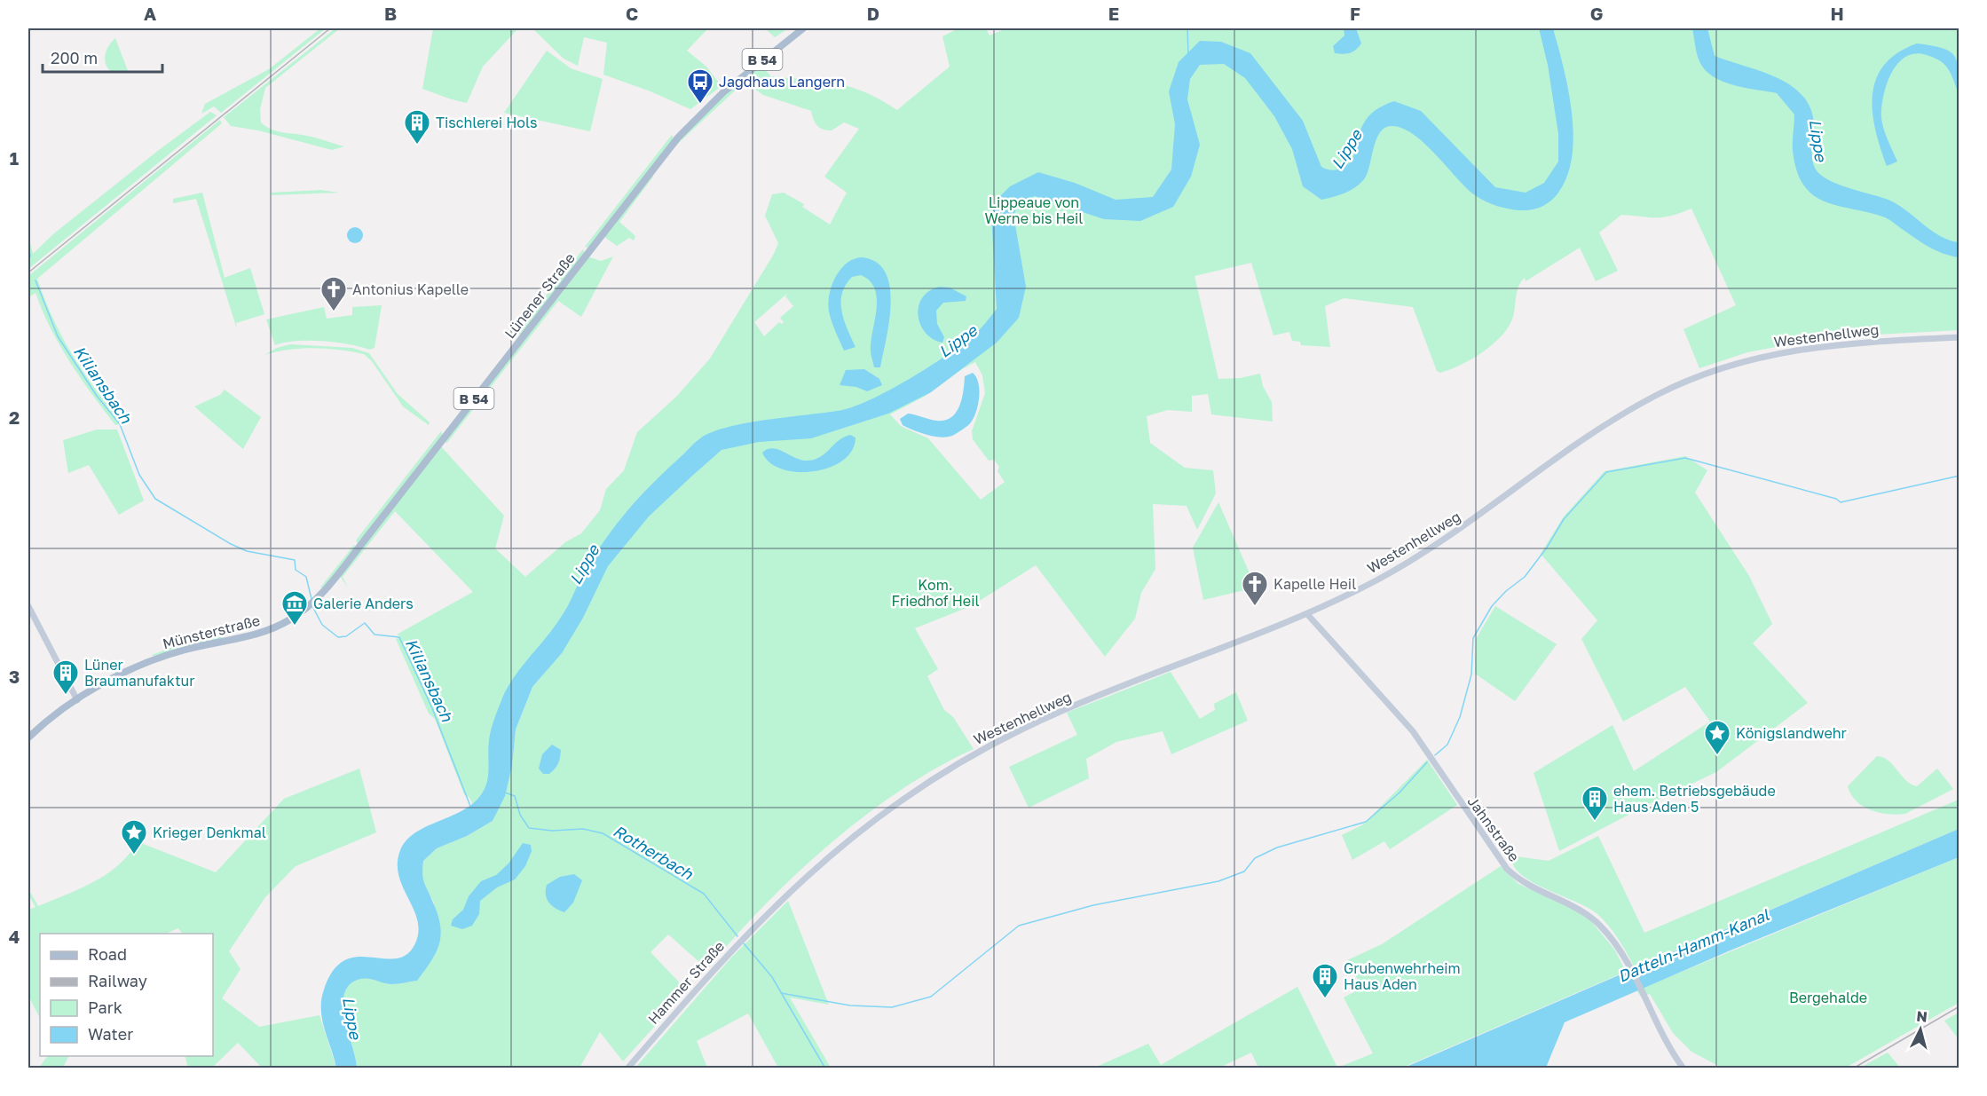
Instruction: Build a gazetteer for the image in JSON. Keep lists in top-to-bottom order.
{
  "streets": {
    "main road": [
      "B 54",
      "Lünener Straße",
      "Westenhellweg",
      "Münsterstraße",
      "Jahnstraße",
      "Hammer Straße"
    ]
  },
  "crossings": [
    ["Lünener Straße", "Münsterstraße"],
    ["Westenhellweg", "Jahnstraße"],
    ["Westenhellweg", "Hammer Straße"]
  ],
  "water": [
    "Lippe",
    "Kiliansbach",
    "Rotherbach",
    "Datteln-Hamm-Kanal"
  ],
  "parks": ["Lippeaue von Werne bis Heil", "Kom. Friedhof Heil", "Bergehalde"],
  "places": {
    "bus stop": ["Jagdhaus Langern"],
    "building": [
      "Tischlerei Hols",
      "Lüner Braumanufaktur",
      "ehem. Betriebsgebäude Haus Aden 5",
      "Grubenwehrheim Haus Aden"
    ],
    "church": ["Antonius Kapelle", "Kapelle Heil"],
    "museum": ["Galerie Anders"],
    "place": ["Königslandwehr", "Krieger Denkmal"]
  },
  "legend": [
    "Road",
    "Railway",
    "Park",
    "Water"
  ],
  "scale_bar": "200 m",
  "north": "top",
  "grid": {
    "columns": [
      "A",
      "B",
      "C",
      "D",
      "E",
      "F",
      "G",
      "H"
    ],
    "rows": [
      "1",
      "2",
      "3",
      "4"
    ]
  }
}
